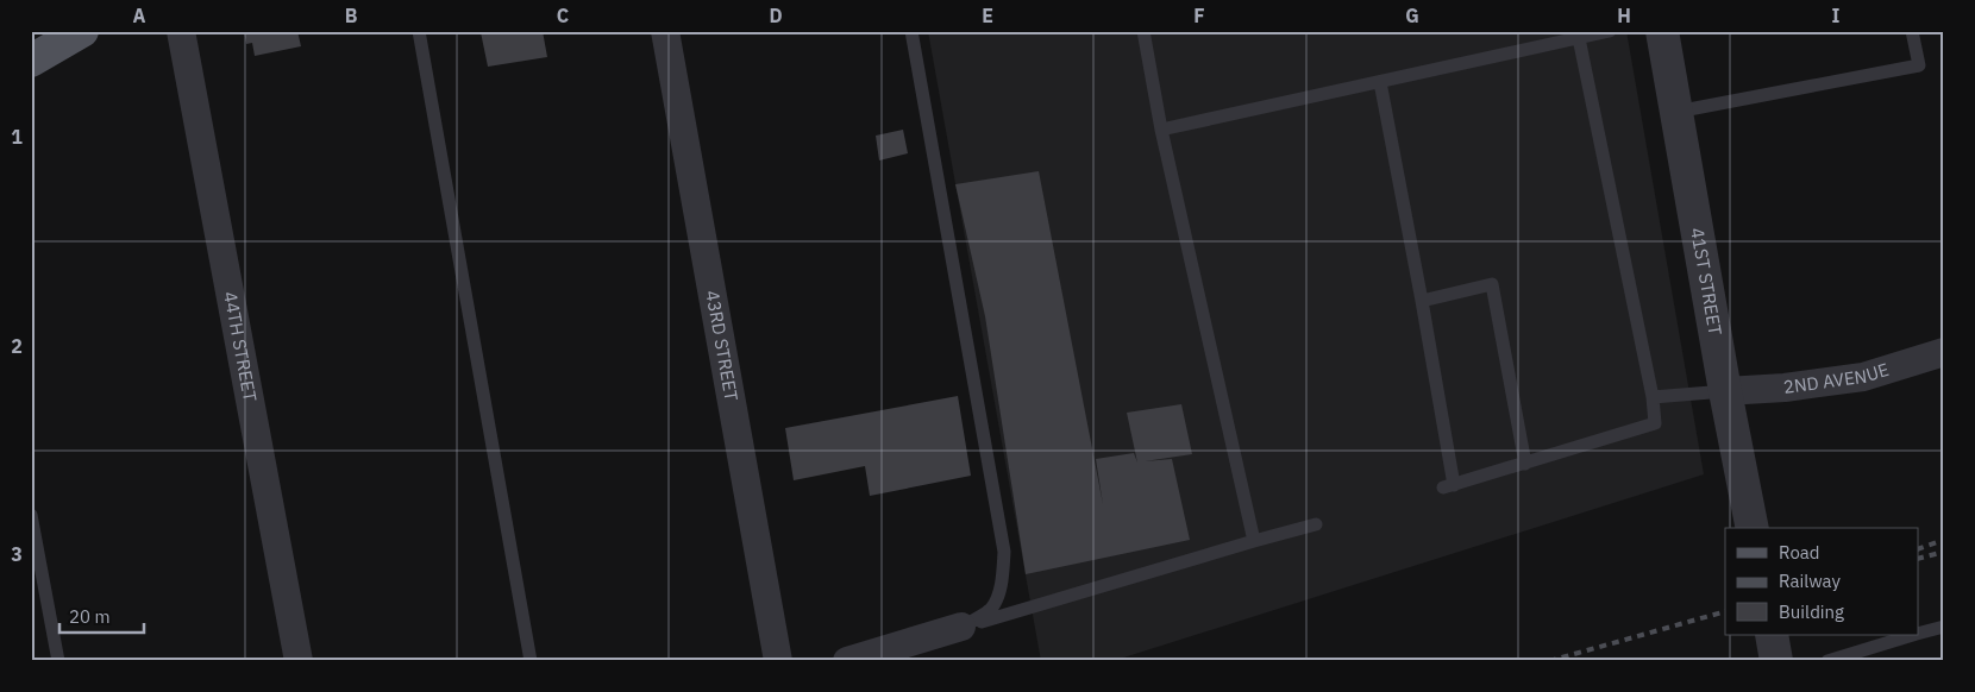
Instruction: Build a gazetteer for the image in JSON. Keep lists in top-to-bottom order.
{
  "streets": {
    "street": [
      "41ST STREET",
      "44TH STREET",
      "43RD STREET",
      "2ND AVENUE"
    ]
  },
  "crossings": [
    ["41ST STREET", "2ND AVENUE"]
  ],
  "legend": ["Road", "Railway", "Building"],
  "scale_bar": "20 m",
  "grid": {
    "columns": [
      "A",
      "B",
      "C",
      "D",
      "E",
      "F",
      "G",
      "H",
      "I"
    ],
    "rows": ["1", "2", "3"]
  }
}
